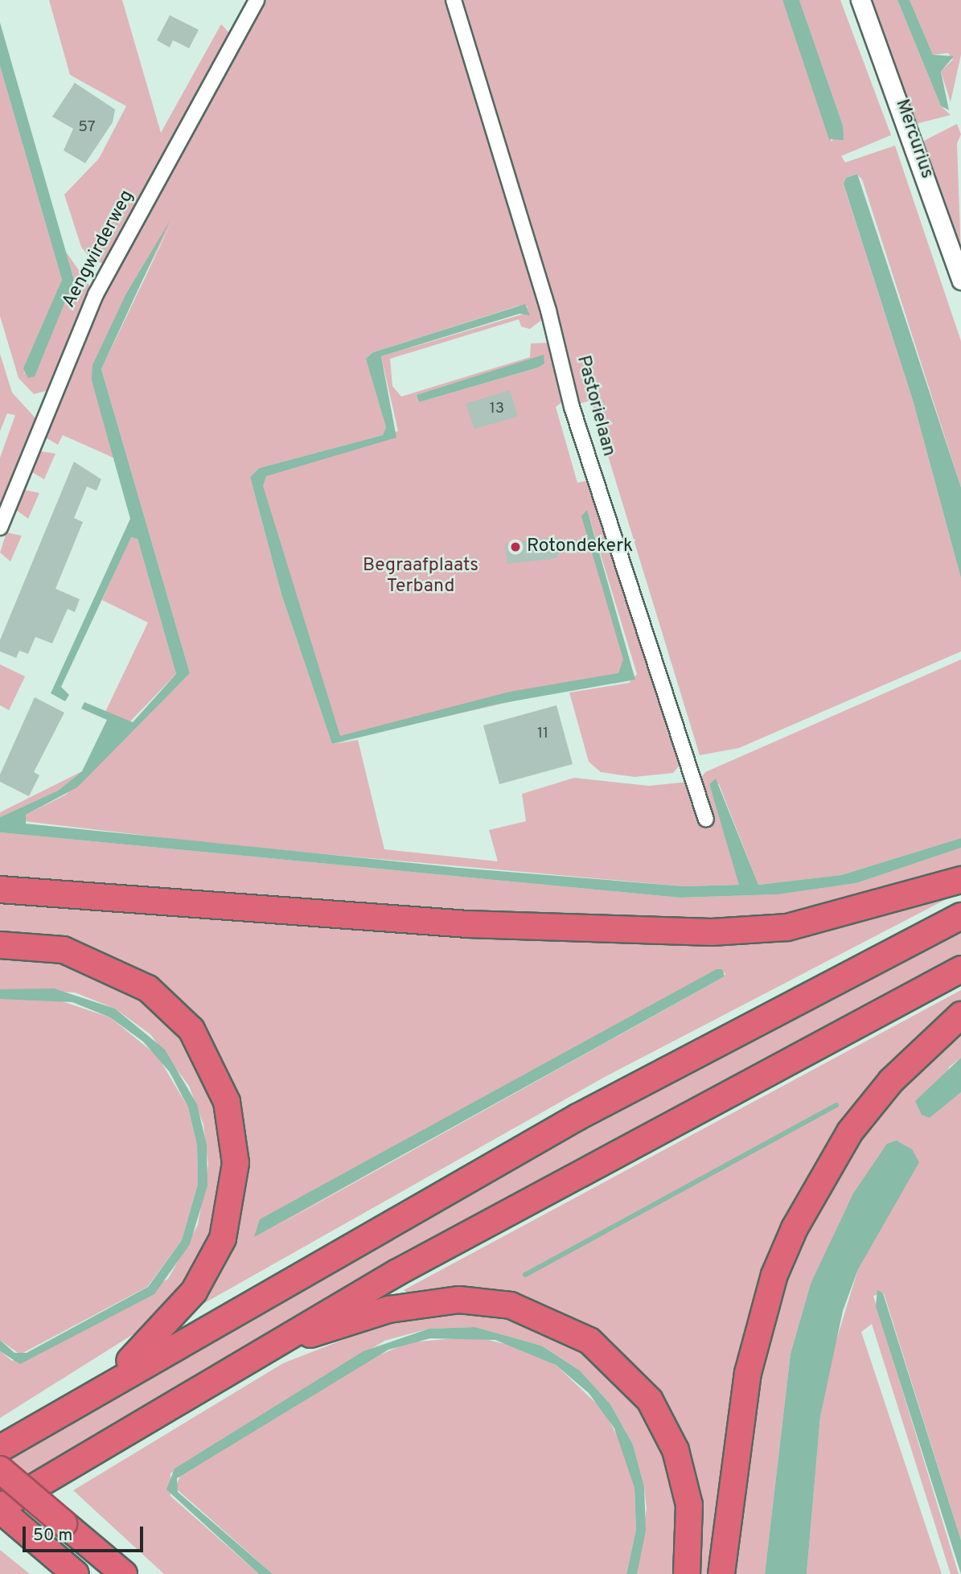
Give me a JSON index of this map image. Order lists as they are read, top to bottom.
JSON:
{
  "streets": {
    "street": ["Mercurius", "Aengwirderweg", "Pastorielaan"]
  },
  "parks": ["Begraafplaats Terband"],
  "places": ["Rotondekerk"],
  "house_numbers": ["57", "13", "11"],
  "scale_bar": "50 m"
}
